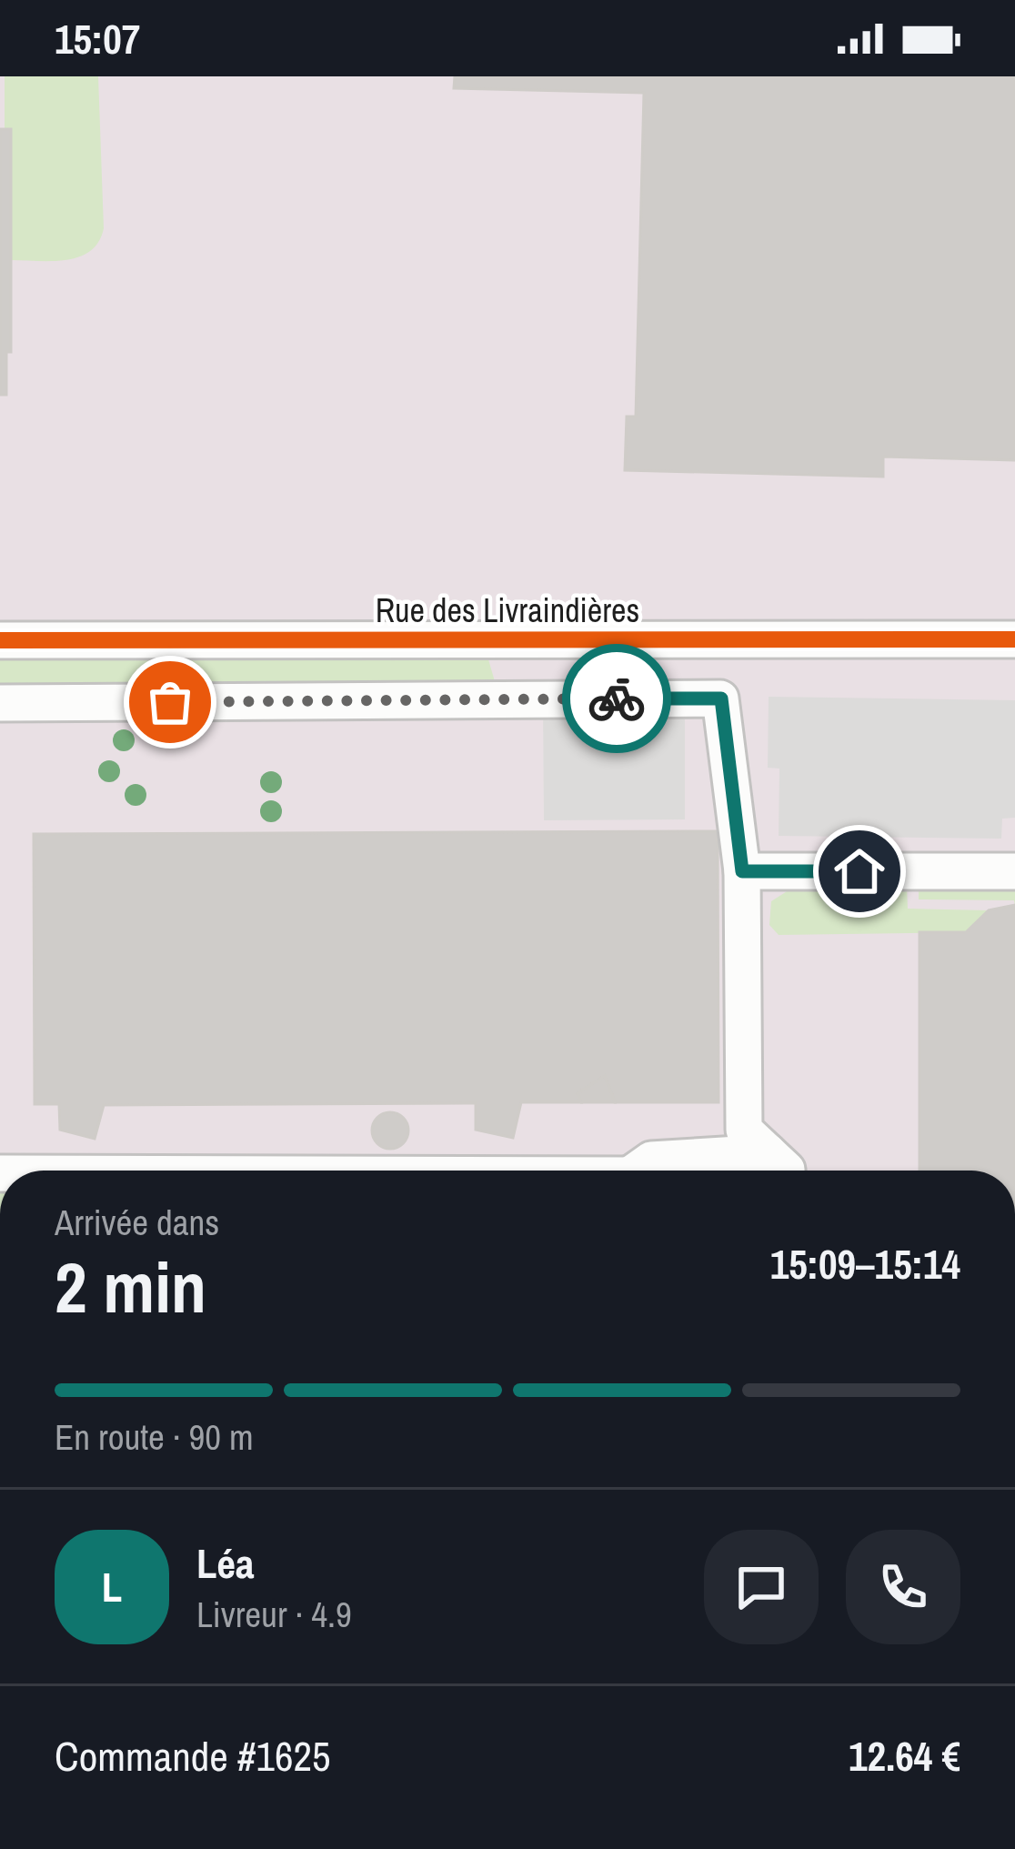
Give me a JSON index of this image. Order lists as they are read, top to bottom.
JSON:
{
  "streets": {
    "street": ["Rue des Livraindières"]
  },
  "page": {
    "status": "15:07",
    "heading": ["2 min", "Arrivée dans", "15:09–15:14"],
    "panel": [
      "Léa",
      "Livreur · 4.9",
      "Commande #1625",
      "12.64 €"
    ],
    "bar": "En route · 90 m",
    "round": "L"
  }
}
